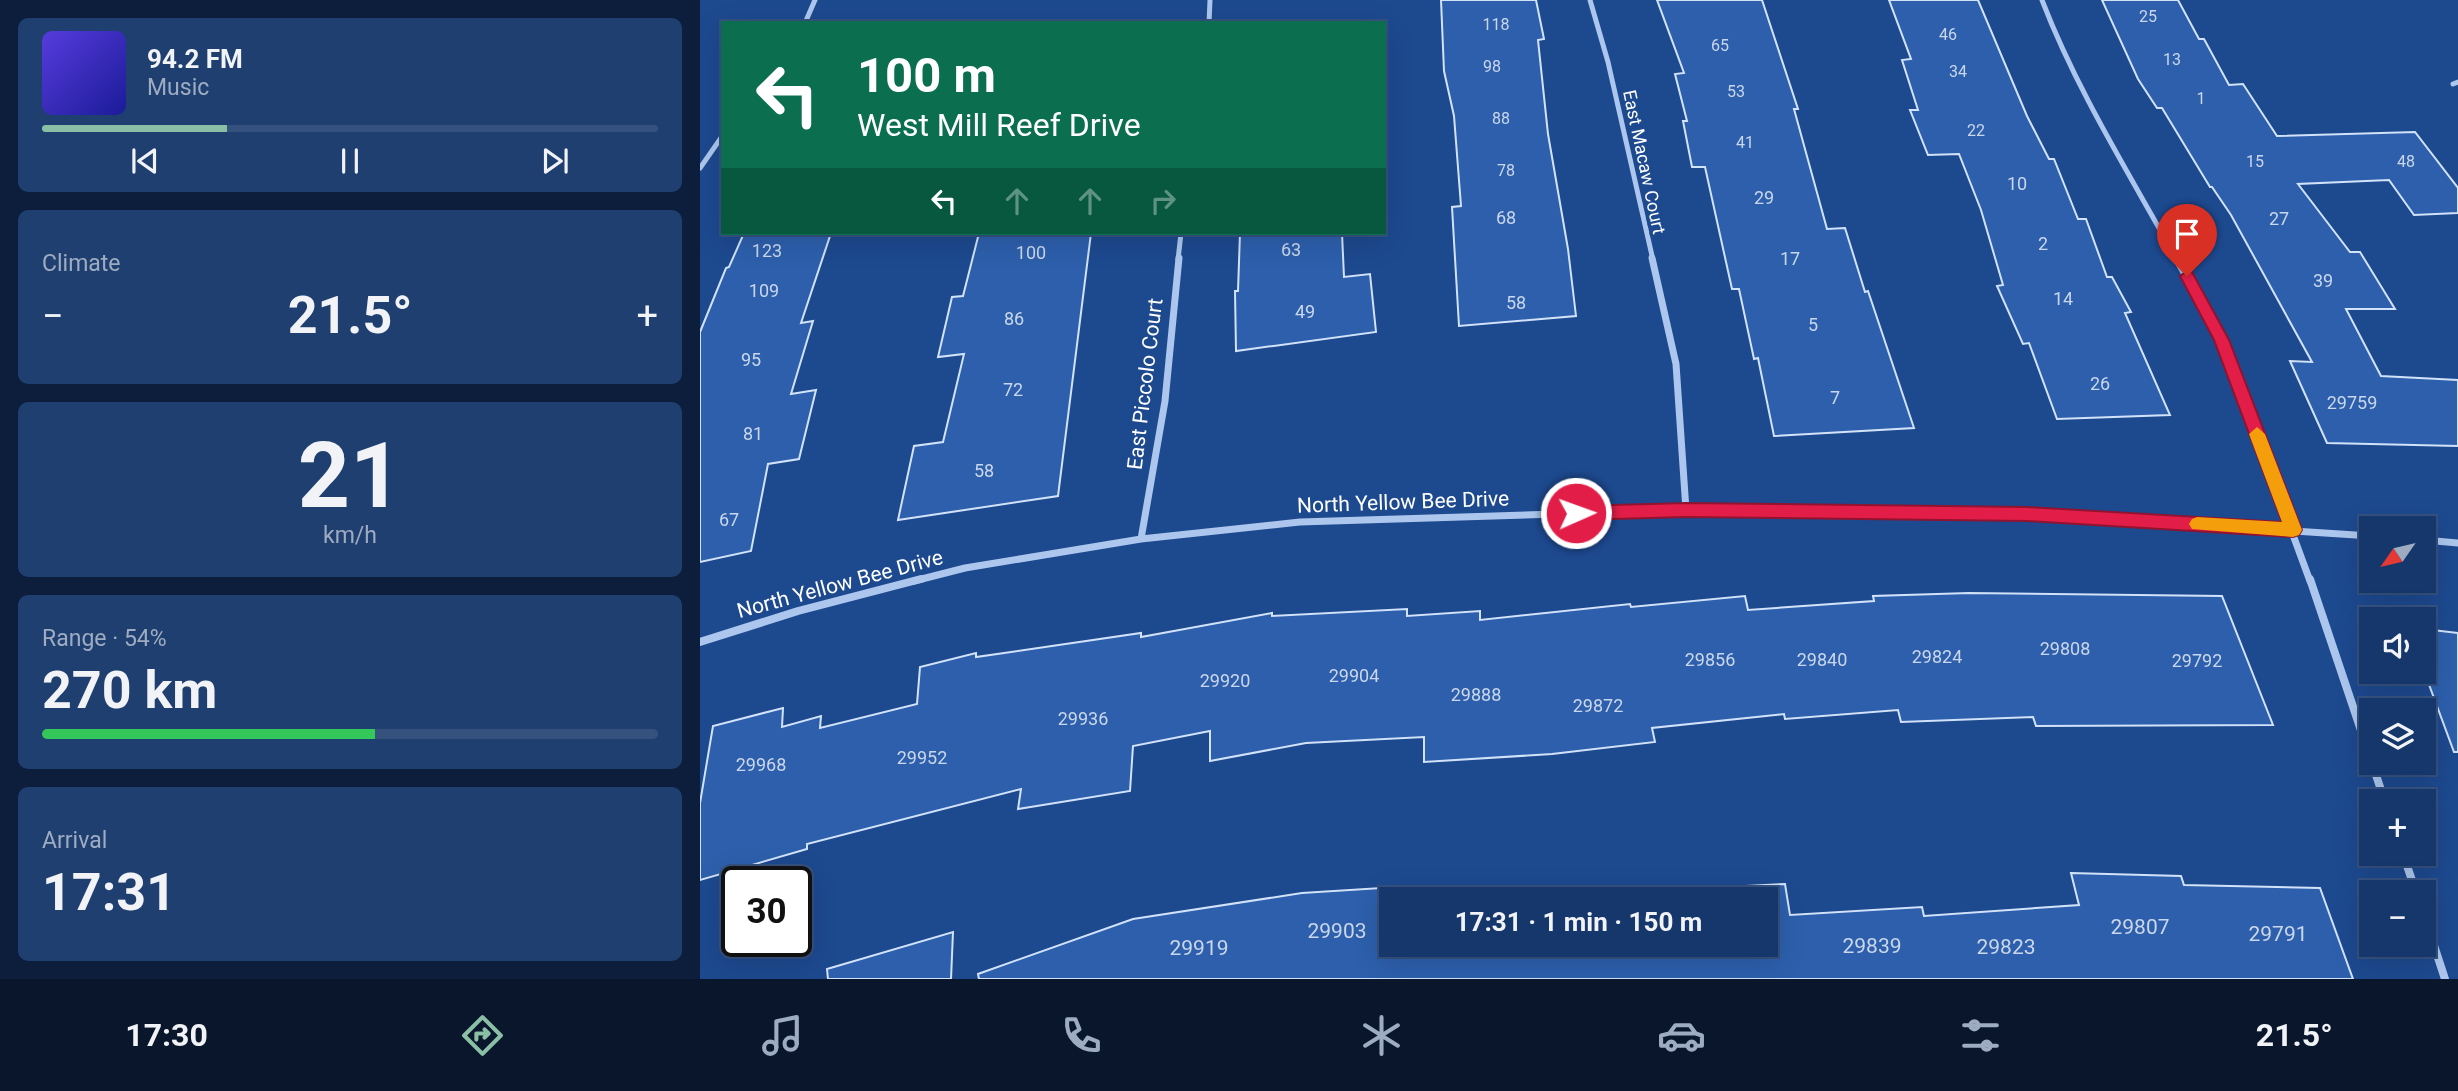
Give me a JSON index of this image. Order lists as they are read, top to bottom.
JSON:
{
  "streets": {
    "street": ["East Macaw Court", "East Piccolo Court", "North Yellow Bee Drive"]
  },
  "crossings": [
    ["East Macaw Court", "North Yellow Bee Drive"],
    ["East Piccolo Court", "North Yellow Bee Drive"]
  ],
  "house_numbers": [
    "25",
    "118",
    "46",
    "65",
    "13",
    "98",
    "34",
    "53",
    "1",
    "88",
    "22",
    "41",
    "15",
    "48",
    "78",
    "10",
    "29",
    "68",
    "27",
    "2",
    "63",
    "123",
    "100",
    "17",
    "39",
    "109",
    "14",
    "58",
    "49",
    "86",
    "5",
    "95",
    "26",
    "72",
    "7",
    "29759",
    "81",
    "58",
    "67",
    "29808",
    "29824",
    "29856",
    "29840",
    "29792",
    "29904",
    "29920",
    "29888",
    "29872",
    "29936",
    "29952",
    "29968",
    "29807",
    "29903",
    "29791",
    "29839",
    "29823",
    "29919"
  ],
  "north": "bottom left",
  "page": {
    "turn": ["100 m", "West Mill Reef Drive"],
    "song": ["94.2 FM", "Music"],
    "tile": [
      "Climate",
      ["21", "km/h"],
      ["Range · 54%", "270 km"],
      ["Arrival", "17:31"]
    ],
    "heat": ["−", "21.5°", "+"],
    "map_buttons": ["+", "−"],
    "limit": "30",
    "trip": "17:31 · 1 min · 150 m",
    "tabs": ["17:30", "21.5°"]
  }
}
